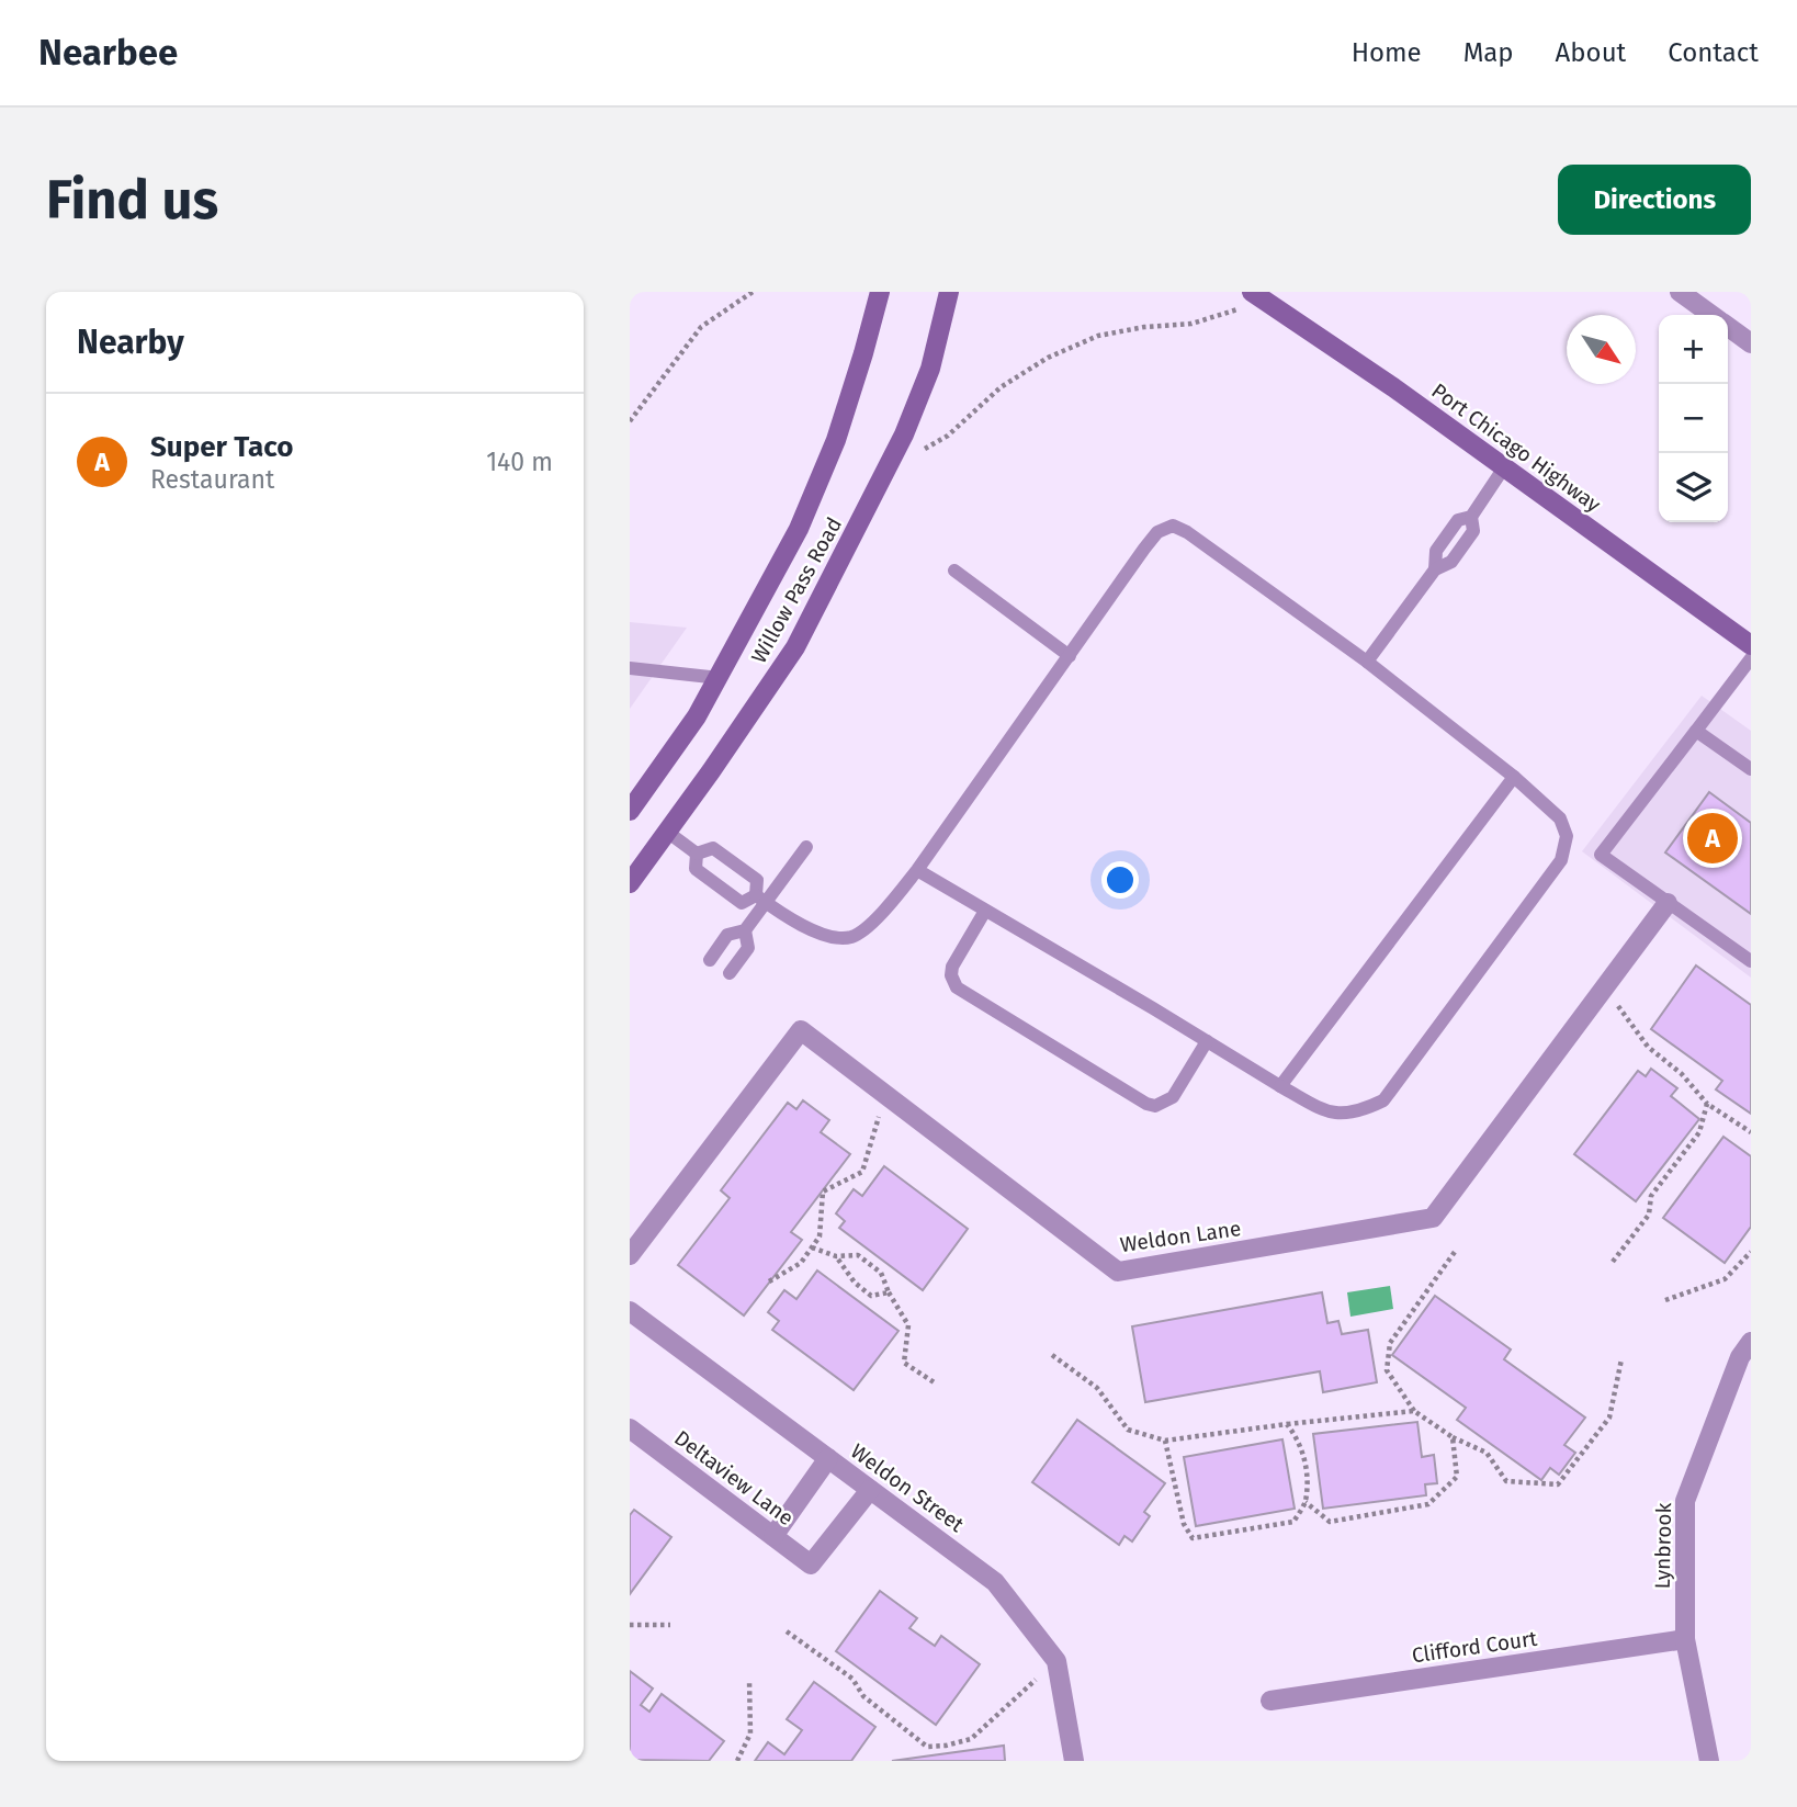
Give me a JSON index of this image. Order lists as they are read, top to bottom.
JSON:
{
  "streets": {
    "main road": ["Port Chicago Highway", "Willow Pass Road"],
    "street": [
      "Weldon Lane",
      "Deltaview Lane",
      "Weldon Street",
      "Lynbrook",
      "Clifford Court"
    ]
  },
  "crossings": [
    ["Deltaview Lane", "Weldon Street"],
    ["Lynbrook", "Clifford Court"]
  ],
  "north": "bottom right",
  "page": {
    "header": "Nearbee",
    "nav": [
      "Home",
      "Map",
      "About",
      "Contact"
    ],
    "buttons": "Directions",
    "title": "Find us",
    "heading": "Nearby",
    "map_buttons": ["+", "−"],
    "list": [
      {
        "mark": "A",
        "name": "Super Taco",
        "note": "Restaurant",
        "value": "140 m"
      }
    ],
    "pins": "A"
  }
}
